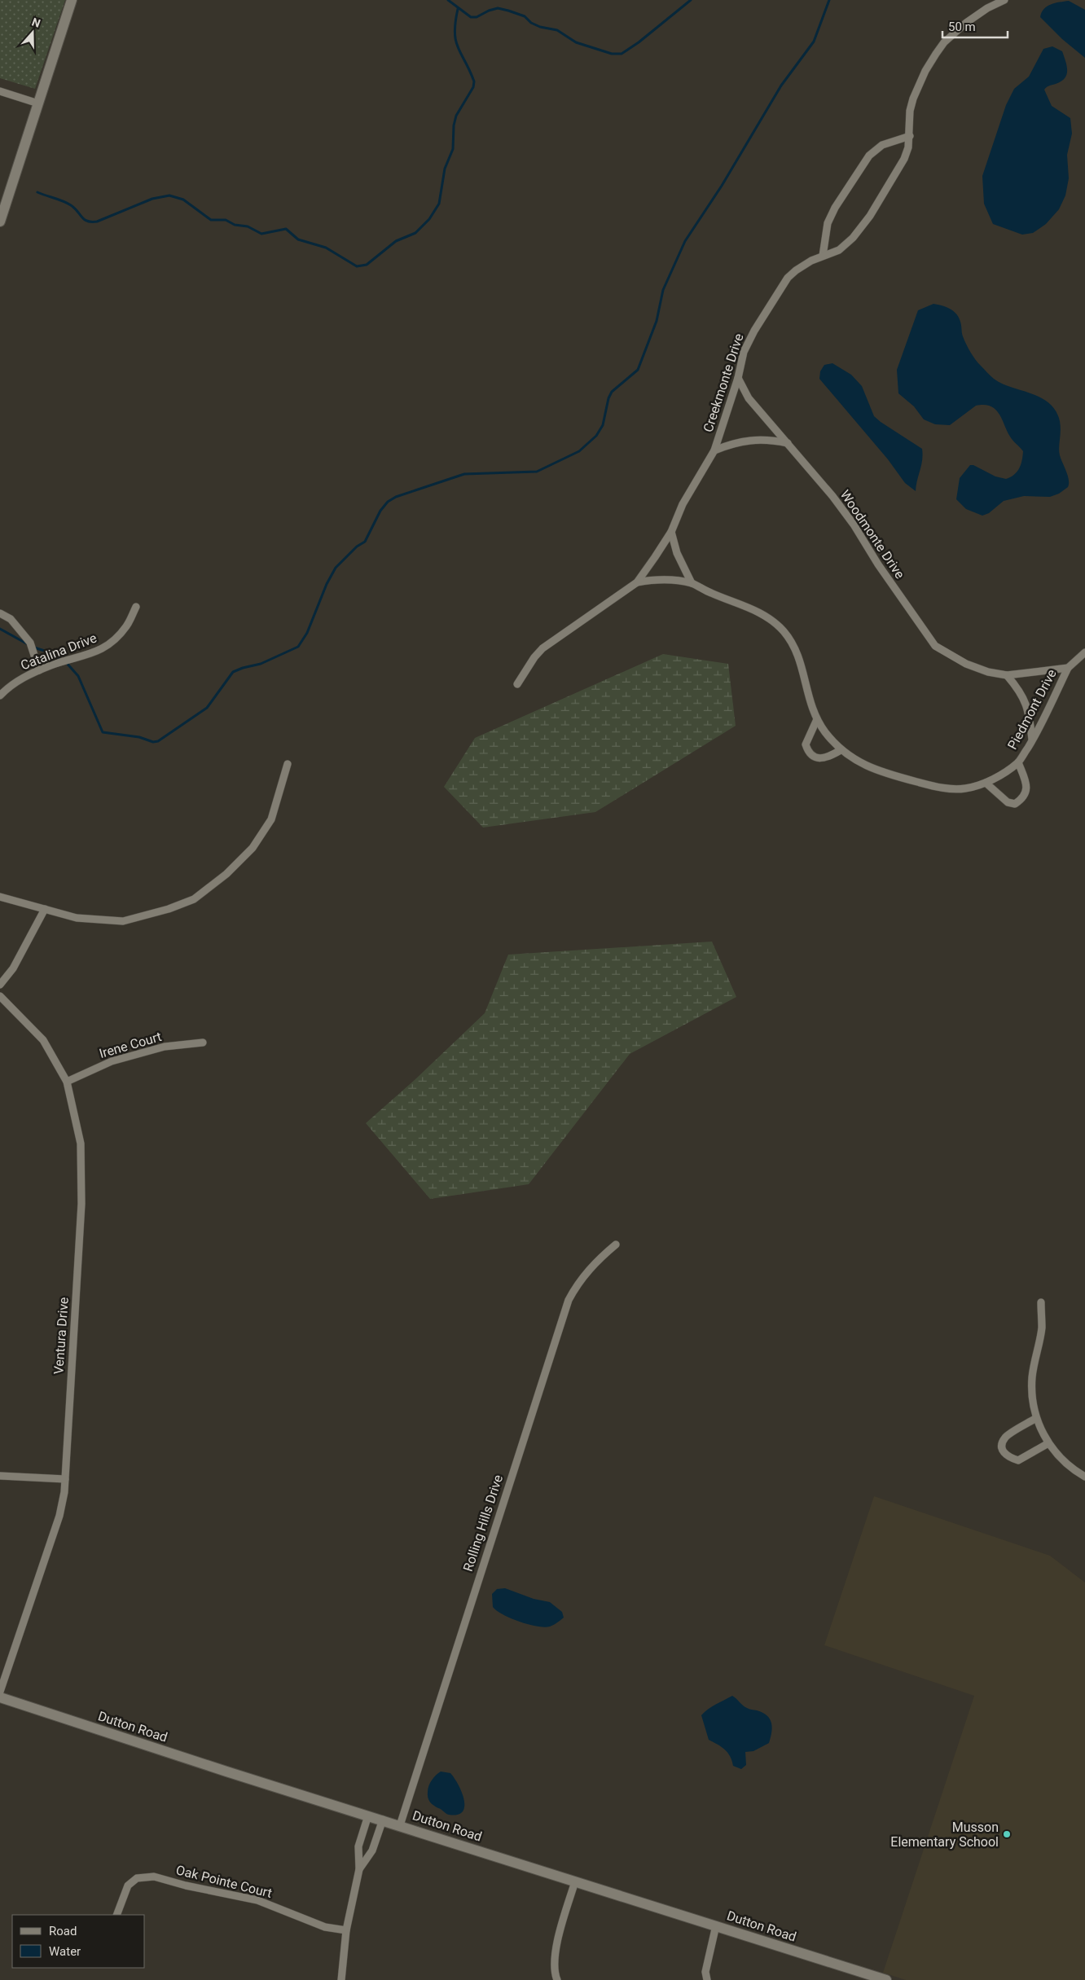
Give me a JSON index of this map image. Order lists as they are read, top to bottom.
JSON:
{
  "streets": {
    "street": [
      "Creekmonte Drive",
      "Woodmonte Drive",
      "Catalina Drive",
      "Piedmont Drive",
      "Irene Court",
      "Ventura Drive",
      "Rolling Hills Drive",
      "Dutton Road",
      "Oak Pointe Court"
    ]
  },
  "crossings": [
    ["Creekmonte Drive", "Woodmonte Drive"],
    ["Creekmonte Drive", "Piedmont Drive"],
    ["Woodmonte Drive", "Piedmont Drive"],
    ["Irene Court", "Ventura Drive"],
    ["Rolling Hills Drive", "Dutton Road"]
  ],
  "places": ["Musson Elementary School"],
  "legend": ["Road", "Water"],
  "scale_bar": "50 m",
  "north": "top"
}
